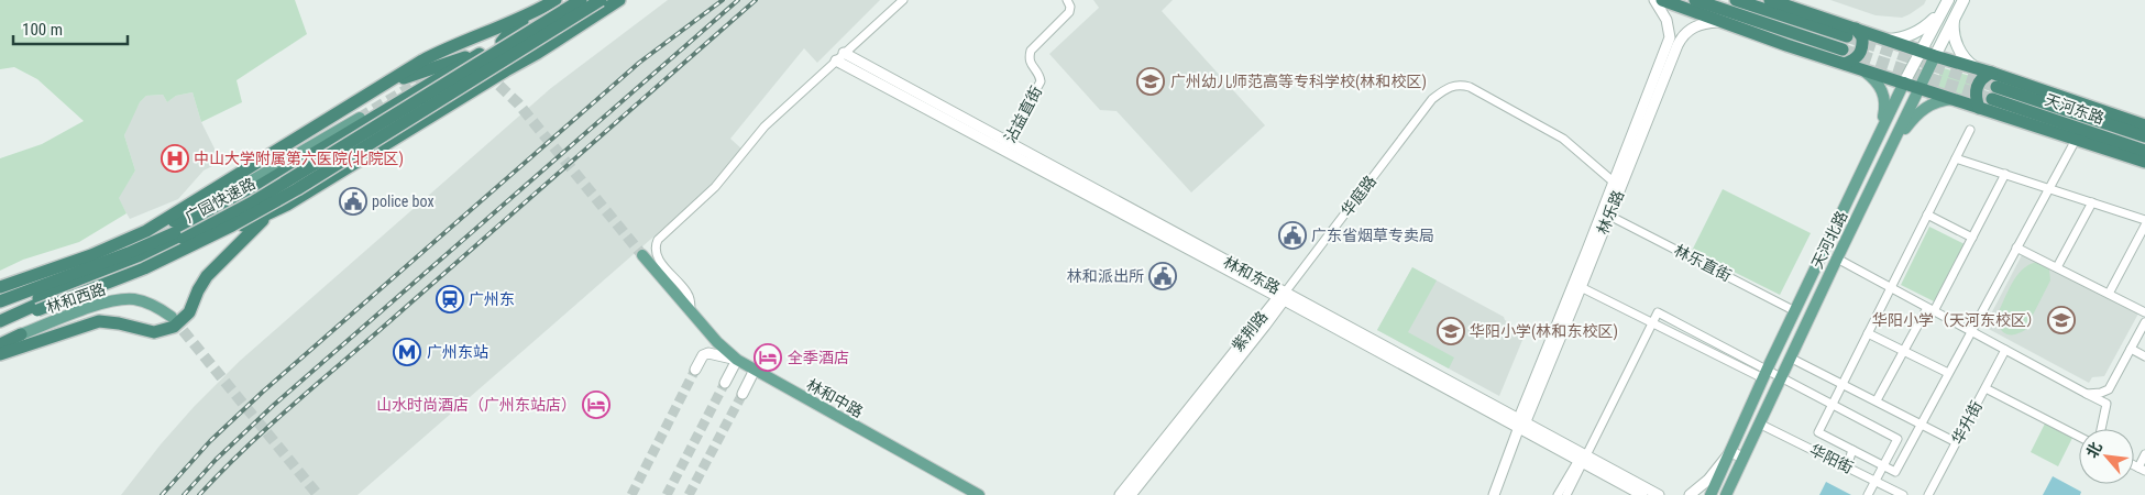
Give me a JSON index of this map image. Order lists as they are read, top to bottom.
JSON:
{
  "streets": {
    "highway": ["天河东路", "广园快速路"],
    "main road": ["天河北路", "林和西路", "林和中路"],
    "street": [
      "沾益直街",
      "华庭路",
      "林乐路",
      "林乐直街",
      "林和东路",
      "紫荆路",
      "华升街",
      "华阳街"
    ]
  },
  "crossings": [
    ["沾益直街", "林和东路"],
    ["华庭路", "林乐路"],
    ["华庭路", "林和东路"],
    ["华庭路", "紫荆路"],
    ["林乐路", "林乐直街"],
    ["林乐路", "林和东路"],
    ["天河北路", "林乐直街"],
    ["天河北路", "华阳街"],
    ["林和东路", "紫荆路"]
  ],
  "places": {
    "school or university": ["广州幼儿师范高等专科学校(林和校区)", "华阳小学（天河东校区）", "华阳小学(林和东校区)"],
    "hospital": ["中山大学附属第六医院(北院区)"],
    "public building": ["police box", "广东省烟草专卖局", "林和派出所"],
    "station": ["广州东"],
    "metro station": ["广州东站"],
    "hotel": ["全季酒店", "山水时尚酒店（广州东站店）"]
  },
  "scale_bar": "100 m",
  "north": "top left"
}
